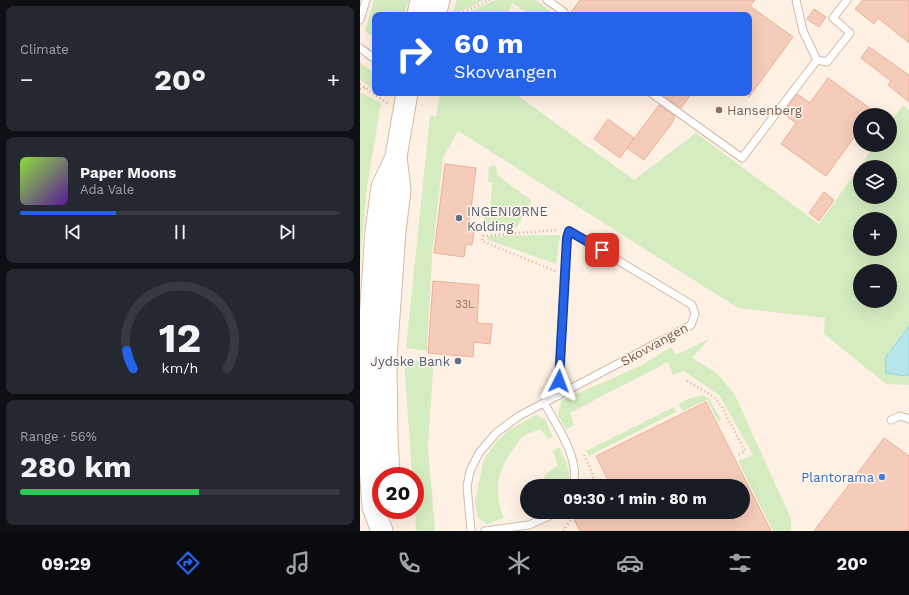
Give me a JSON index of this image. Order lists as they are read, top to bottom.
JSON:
{
  "streets": {
    "lane": ["Skovvangen"]
  },
  "places": [
    "Hansenberg",
    "INGENIØRNE Kolding",
    "Jydske Bank",
    "Plantorama"
  ],
  "house_numbers": ["33L"],
  "page": {
    "tile": [
      "Climate",
      ["Range · 56%", "280 km"]
    ],
    "turn": ["60 m", "Skovvangen"],
    "heat": ["−", "20°", "+"],
    "map_buttons": ["+", "−"],
    "song": ["Paper Moons", "Ada Vale"],
    "limit": "20",
    "trip": "09:30 · 1 min · 80 m",
    "tabs": ["09:29", "20°"],
    "gauge": ["12", "km/h"]
  }
}
